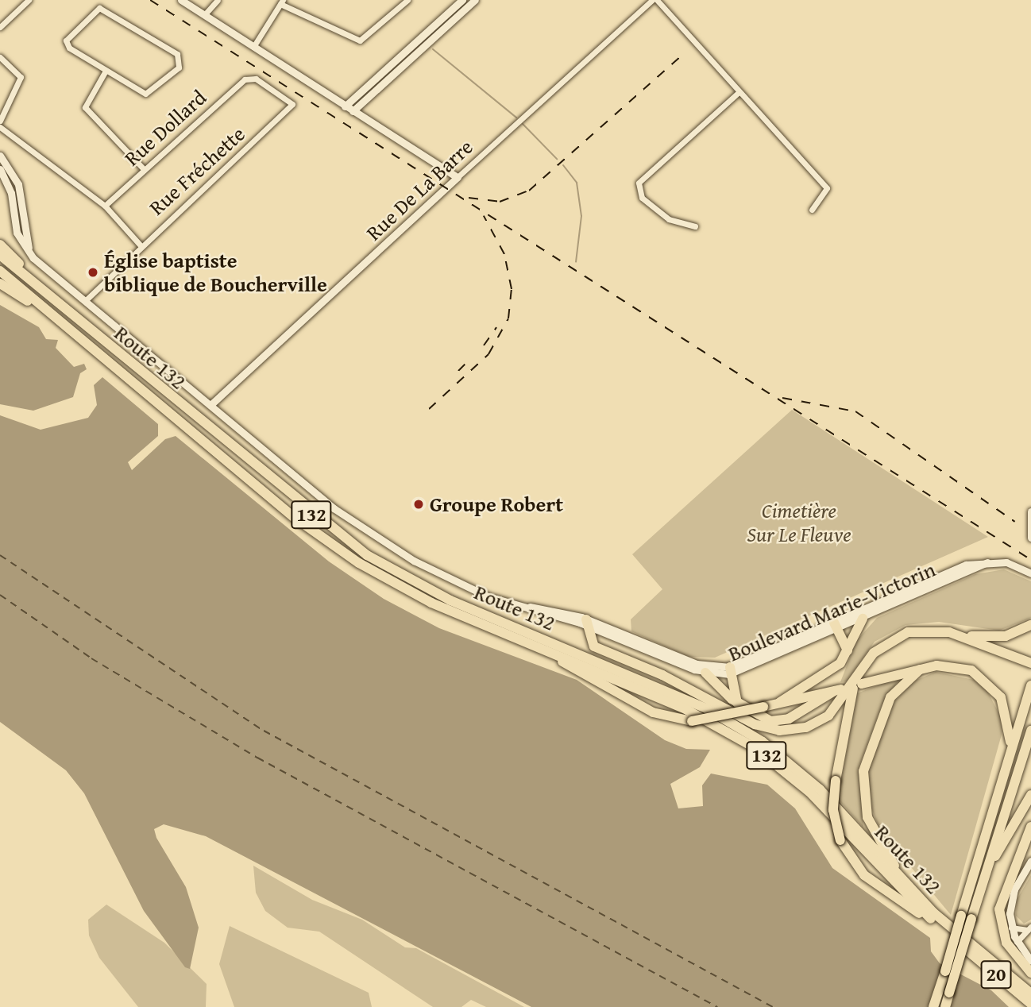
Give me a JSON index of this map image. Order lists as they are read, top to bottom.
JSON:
{
  "streets": {
    "highway": ["Route 132", "132", "20"],
    "street": [
      "Rue Dollard",
      "Rue Fréchette",
      "Rue De La Barre",
      "Boulevard Marie-Victorin"
    ]
  },
  "crossings": [
    ["Rue Dollard", "Rue Fréchette"],
    ["Rue Fréchette", "Boulevard Marie-Victorin"],
    ["Rue De La Barre", "Boulevard Marie-Victorin"],
    ["Route 132", "20"]
  ],
  "parks": ["Cimetière Sur Le Fleuve"],
  "places": ["Église baptiste biblique de Boucherville", "Groupe Robert"]
}
